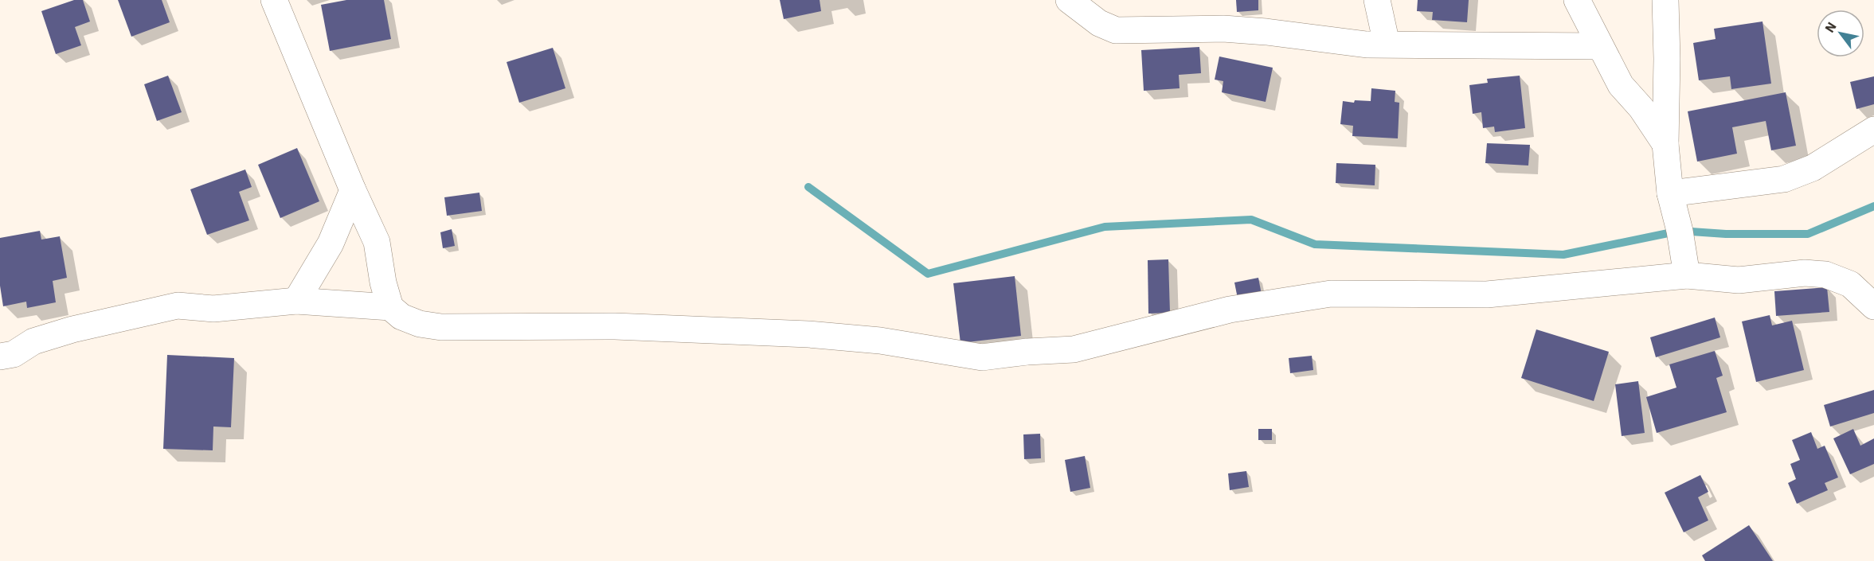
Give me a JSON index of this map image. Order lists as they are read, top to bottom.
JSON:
{
  "north": "top left"
}
